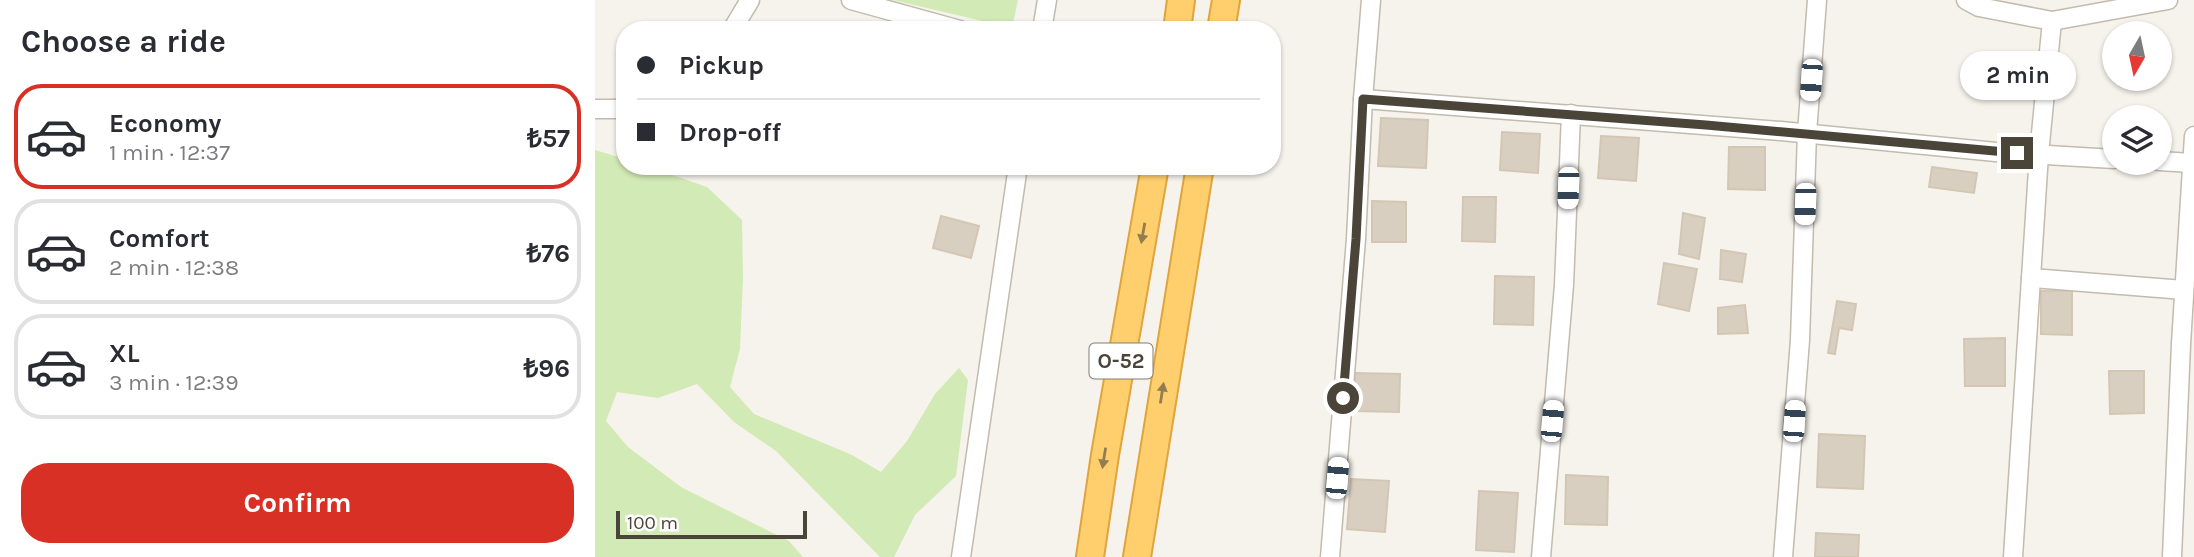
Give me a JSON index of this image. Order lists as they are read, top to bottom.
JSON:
{
  "streets": {
    "highway": ["O-52"]
  },
  "scale_bar": "100 m",
  "north": "bottom",
  "page": {
    "heading": "Choose a ride",
    "banner": ["Pickup", "Drop-off"],
    "bubble": "2 min",
    "list": [
      {
        "name": "Economy",
        "note": "1 min · 12:37",
        "value": "₺57"
      },
      {
        "name": "Comfort",
        "note": "2 min · 12:38",
        "value": "₺76"
      },
      {
        "name": "XL",
        "note": "3 min · 12:39",
        "value": "₺96"
      }
    ],
    "buttons": "Confirm",
    "scale": "100 m"
  }
}
